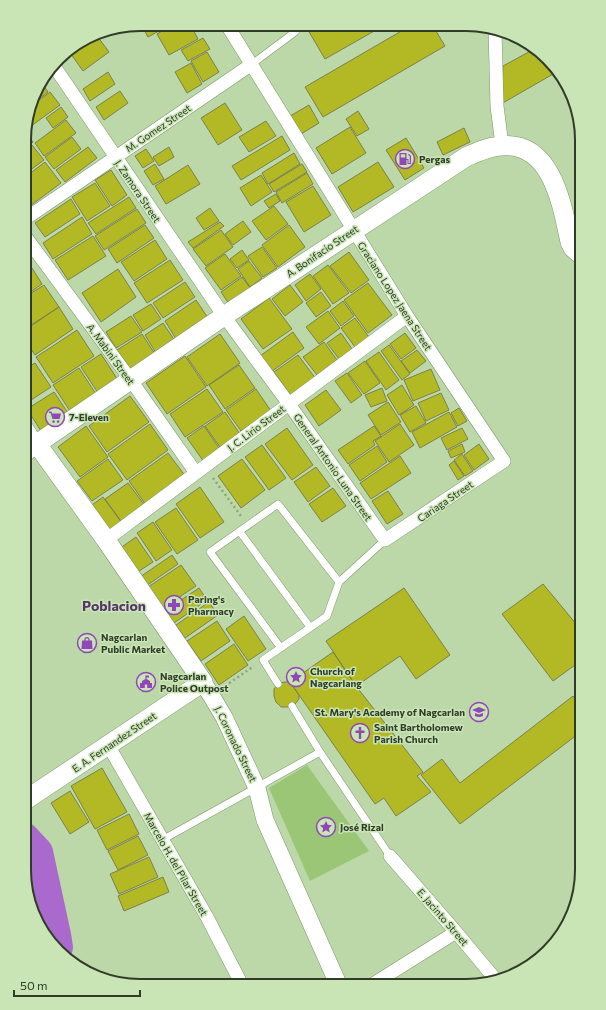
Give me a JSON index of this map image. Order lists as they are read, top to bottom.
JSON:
{
  "streets": {
    "main road": ["A. Bonifacio Street", "E. A. Fernandez Street", "J. Coronado Street"],
    "street": [
      "M. Gomez Street",
      "J. Zamora Street",
      "Graciano Lopez Jaena Street",
      "A. Mabini Street",
      "J. C. Lirio Street",
      "General Antonio Luna Street",
      "Cariaga Street",
      "Marcelo H. del Pilar Street",
      "E. Jacinto Street"
    ]
  },
  "crossings": [
    ["M. Gomez Street", "J. Zamora Street"],
    ["M. Gomez Street", "Graciano Lopez Jaena Street"],
    ["J. Zamora Street", "A. Bonifacio Street"],
    ["J. Zamora Street", "General Antonio Luna Street"],
    ["A. Bonifacio Street", "Graciano Lopez Jaena Street"],
    ["A. Bonifacio Street", "A. Mabini Street"],
    ["A. Bonifacio Street", "General Antonio Luna Street"],
    ["A. Bonifacio Street", "J. Coronado Street"],
    ["Graciano Lopez Jaena Street", "J. C. Lirio Street"],
    ["Graciano Lopez Jaena Street", "Cariaga Street"],
    ["A. Mabini Street", "J. C. Lirio Street"],
    ["J. C. Lirio Street", "General Antonio Luna Street"],
    ["J. C. Lirio Street", "J. Coronado Street"],
    ["General Antonio Luna Street", "Cariaga Street"],
    ["E. A. Fernandez Street", "J. Coronado Street"],
    ["E. A. Fernandez Street", "Marcelo H. del Pilar Street"]
  ],
  "districts": ["Poblacion"],
  "places": {
    "fuel station": ["Pergas"],
    "supermarket": ["7-Eleven"],
    "pharmacy": ["Paring's Pharmacy"],
    "shop": ["Nagcarlan Public Market"],
    "place": ["Church of Nagcarlang", "José Rizal"],
    "public building": ["Nagcarlan Police Outpost"],
    "school or university": ["St. Mary's Academy of Nagcarlan"],
    "church": ["Saint Bartholomew Parish Church"]
  },
  "scale_bar": "50 m"
}
